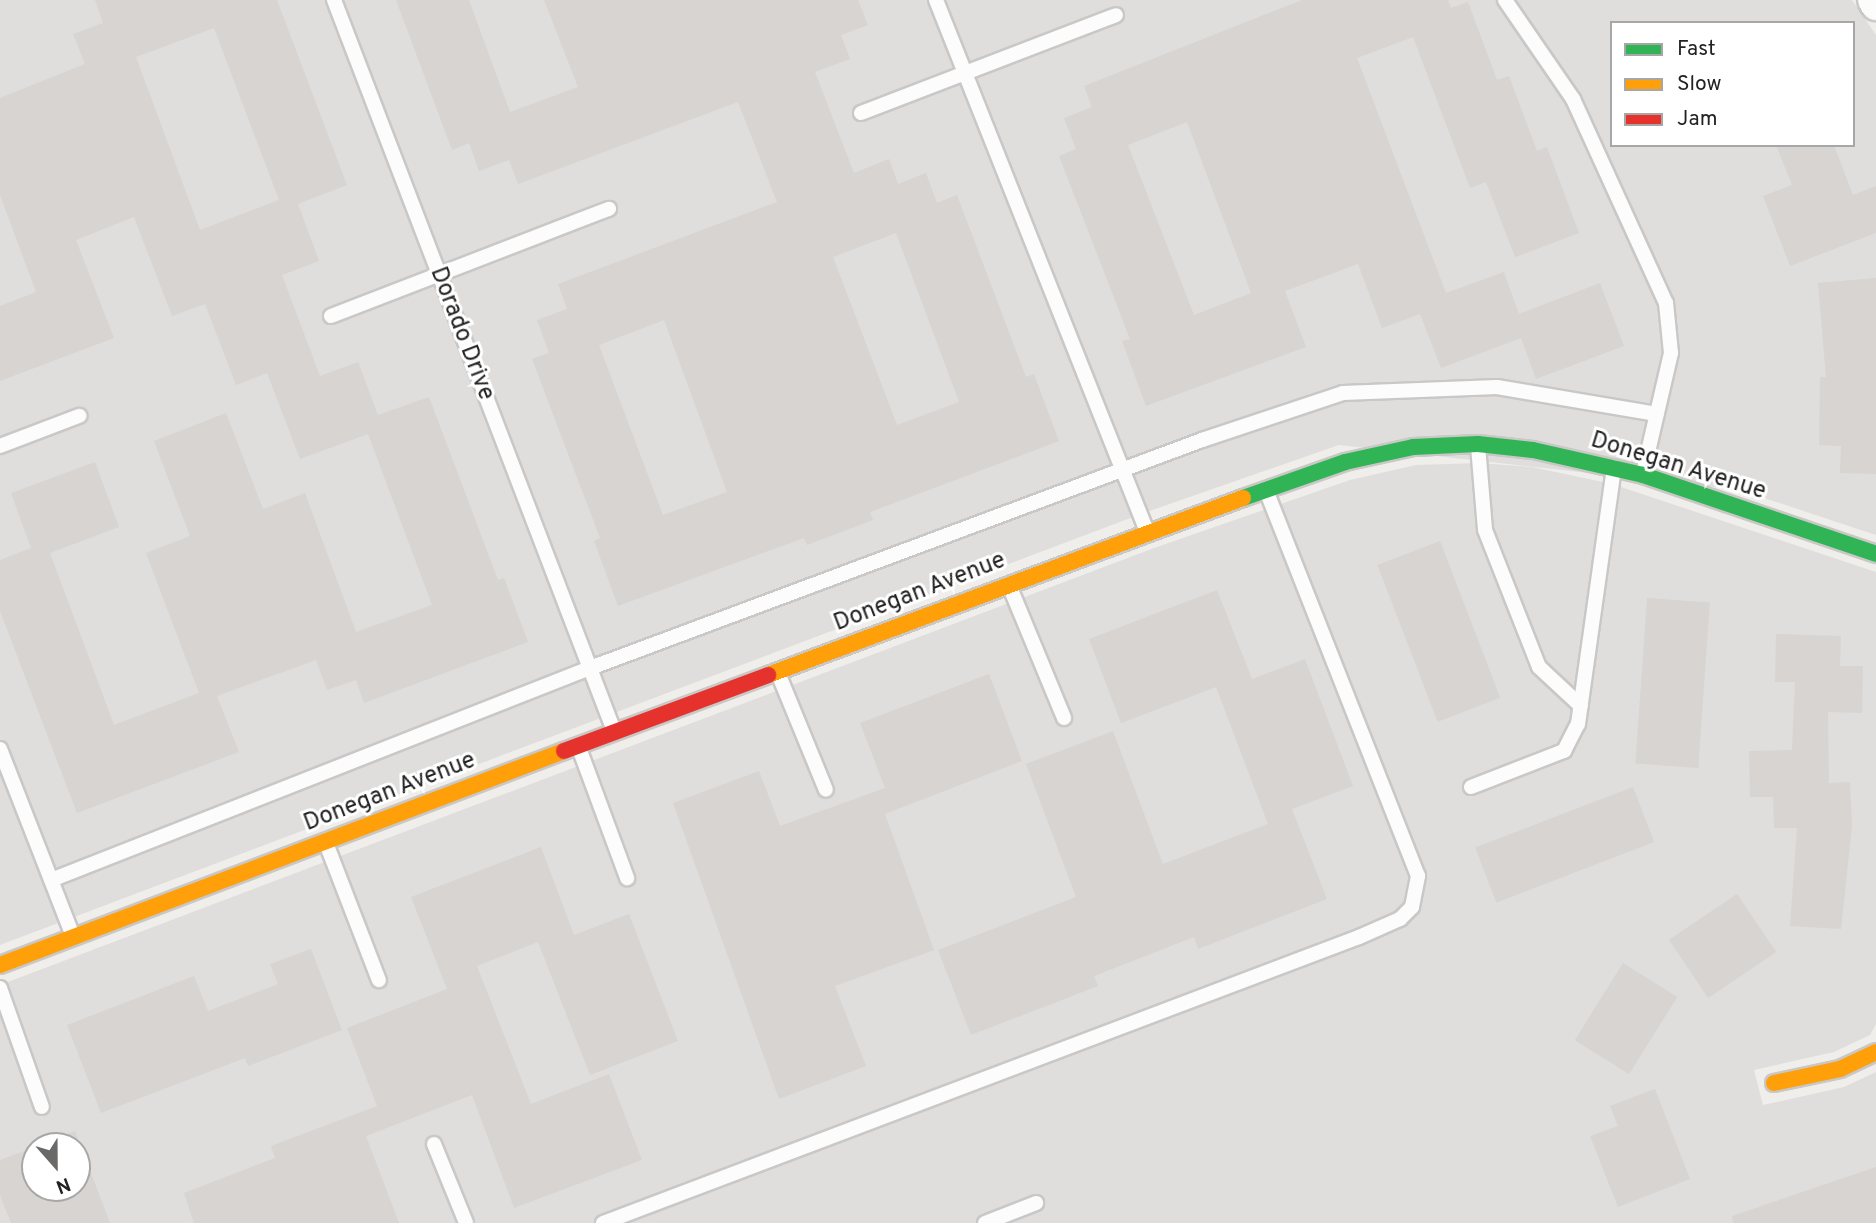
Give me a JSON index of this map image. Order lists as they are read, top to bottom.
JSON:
{
  "streets": {
    "street": ["Donegan Avenue"],
    "lane": ["Dorado Drive"]
  },
  "crossings": [
    ["Dorado Drive", "Donegan Avenue"]
  ],
  "legend": ["Fast", "Slow", "Jam"],
  "north": "bottom"
}
